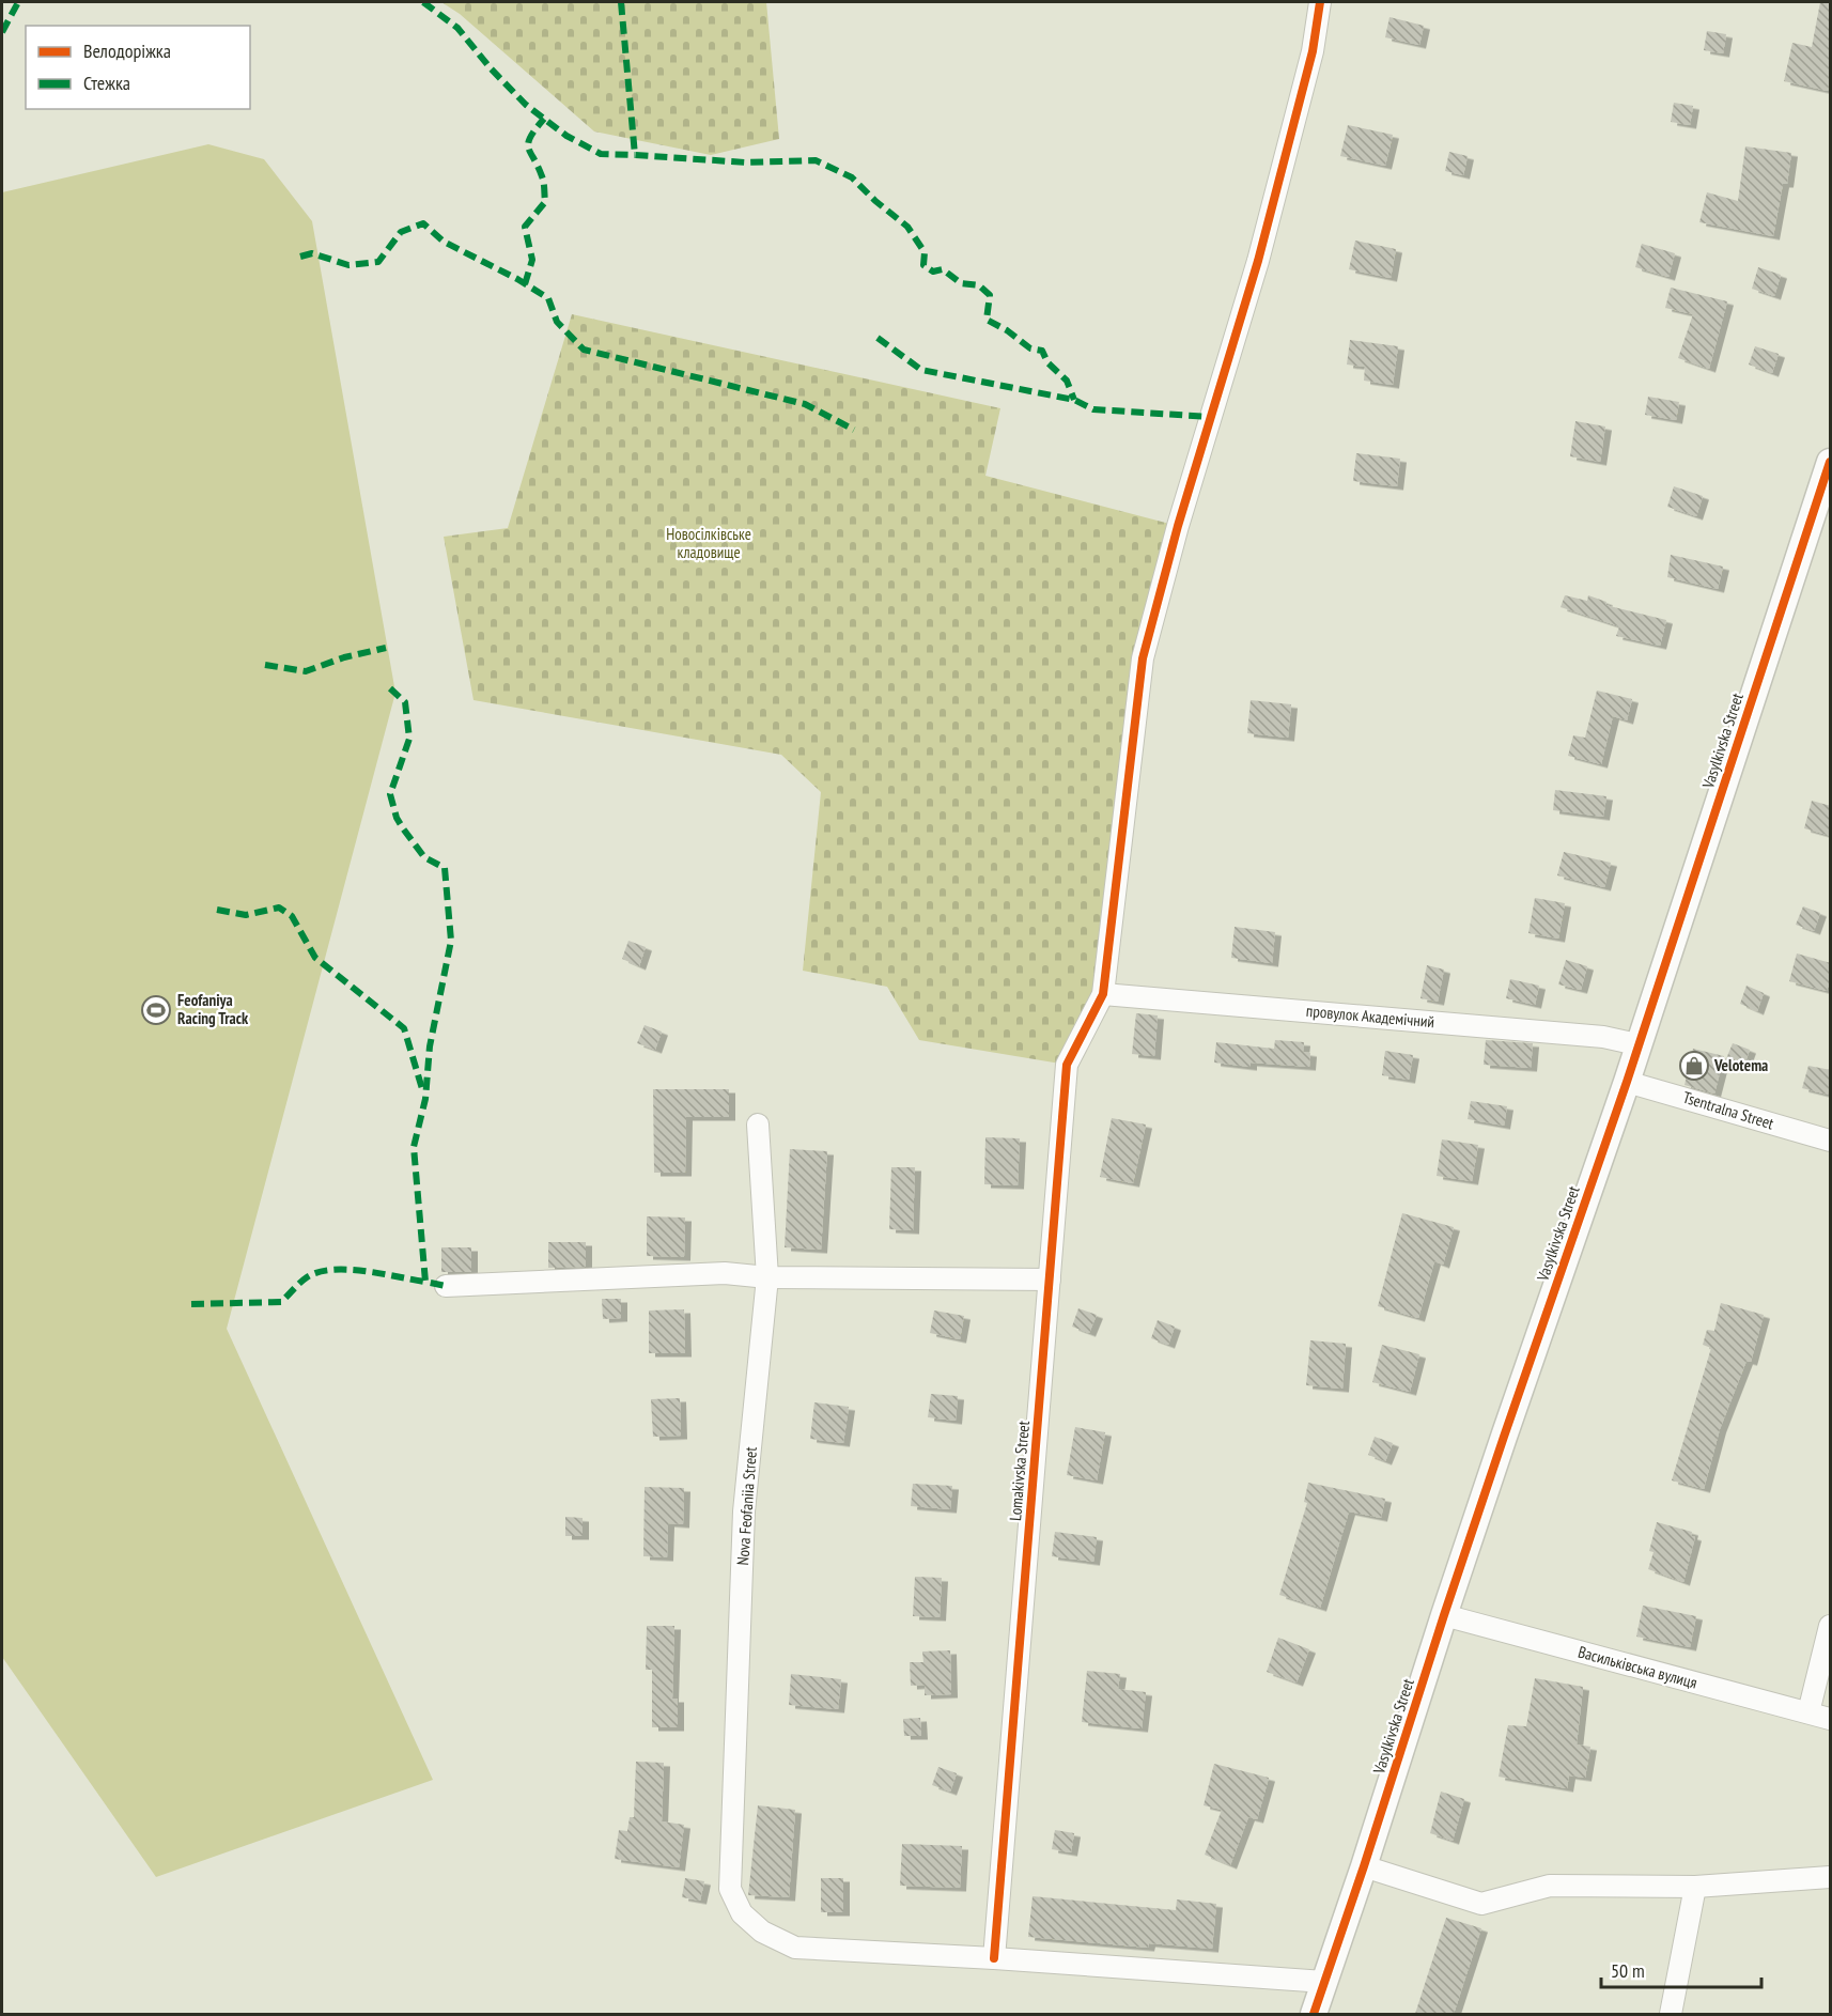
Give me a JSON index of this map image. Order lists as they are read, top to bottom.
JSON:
{
  "streets": {
    "street": [
      "Vasylkivska Street",
      "провулок Академічний",
      "Tsentralna Street",
      "Lomakivska Street",
      "Nova Feofaniia Street",
      "Васильківська вулиця"
    ]
  },
  "crossings": [
    ["Vasylkivska Street", "провулок Академічний"],
    ["Vasylkivska Street", "Tsentralna Street"],
    ["Vasylkivska Street", "Васильківська вулиця"],
    ["провулок Академічний", "Lomakivska Street"],
    ["Lomakivska Street", "Nova Feofaniia Street"]
  ],
  "parks": ["Новосілківське кладовище"],
  "places": {
    "sports": ["Feofaniya Racing Track"],
    "shop": ["Velotema"]
  },
  "legend": ["Велодоріжка", "Стежка"],
  "scale_bar": "50 m"
}
